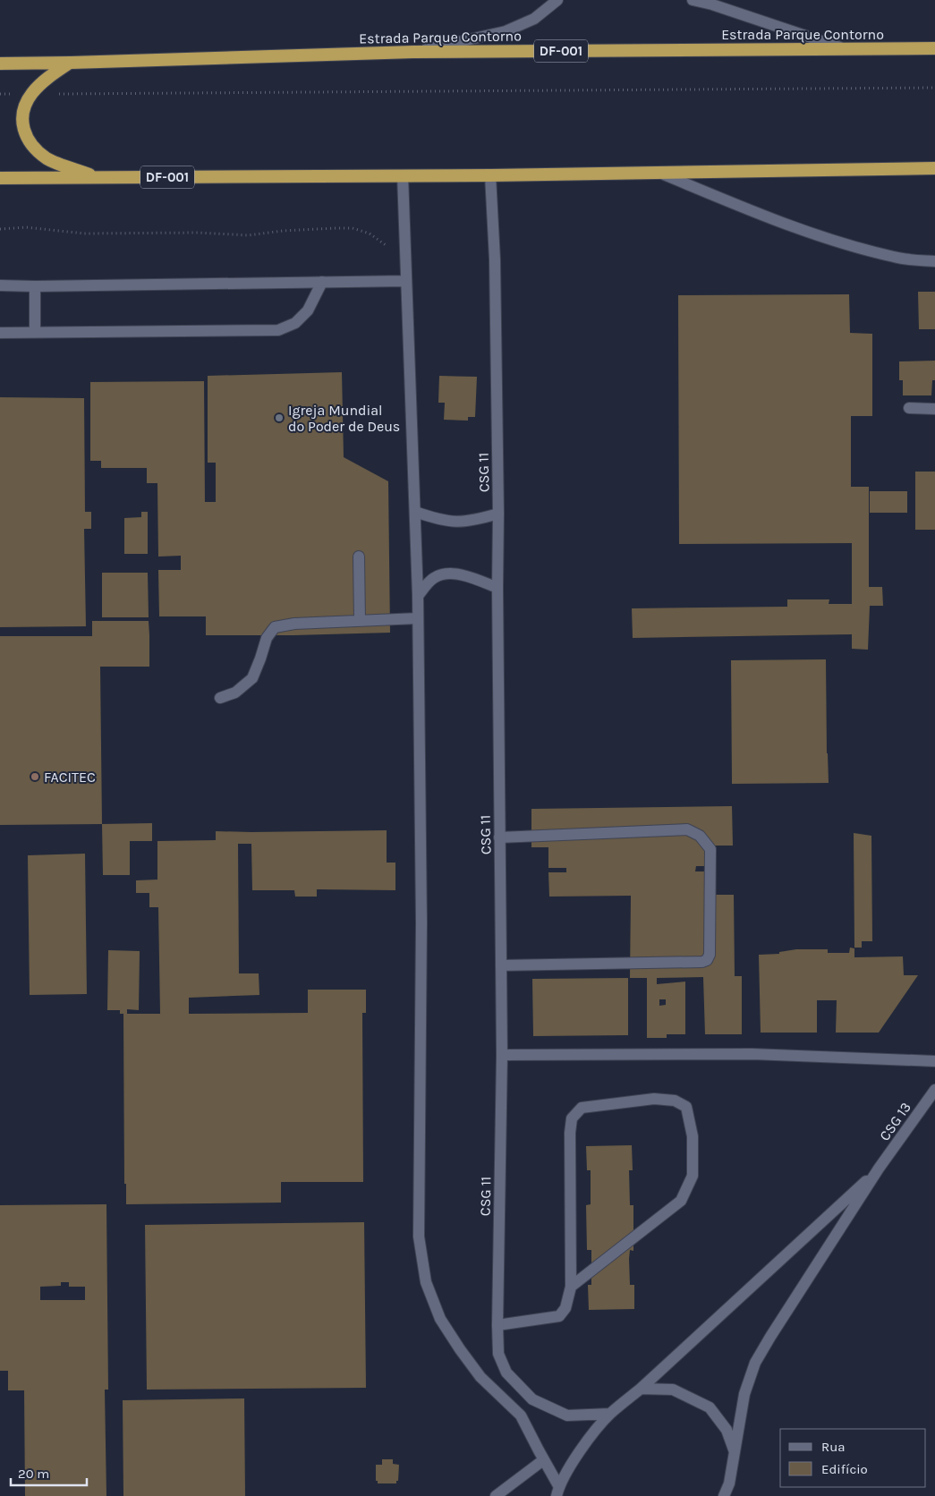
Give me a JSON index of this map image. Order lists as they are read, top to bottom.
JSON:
{
  "streets": {
    "highway": ["Estrada Parque Contorno", "DF-001"],
    "street": ["CSG 11", "CSG 13"]
  },
  "crossings": [
    ["DF-001", "CSG 11"]
  ],
  "places": ["Igreja Mundial do Poder de Deus", "FACITEC"],
  "legend": ["Rua", "Edifício"],
  "scale_bar": "20 m"
}
